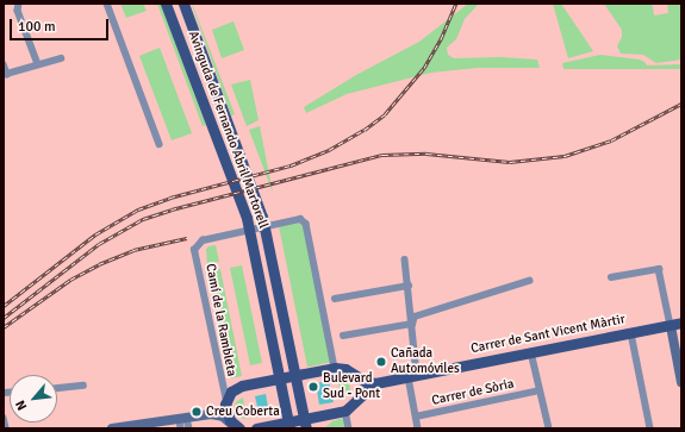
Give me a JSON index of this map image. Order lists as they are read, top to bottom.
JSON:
{
  "streets": {
    "main road": ["Avinguda de Fernando Abril Martorell", "Carrer de Sant Vicent Màrtir"],
    "street": ["Camí de la Rambleta", "Carrer de Sòria"]
  },
  "places": ["Cañada Automóviles", "Bulevard Sud - Pont", "Creu Coberta"],
  "scale_bar": "100 m",
  "north": "bottom left"
}
